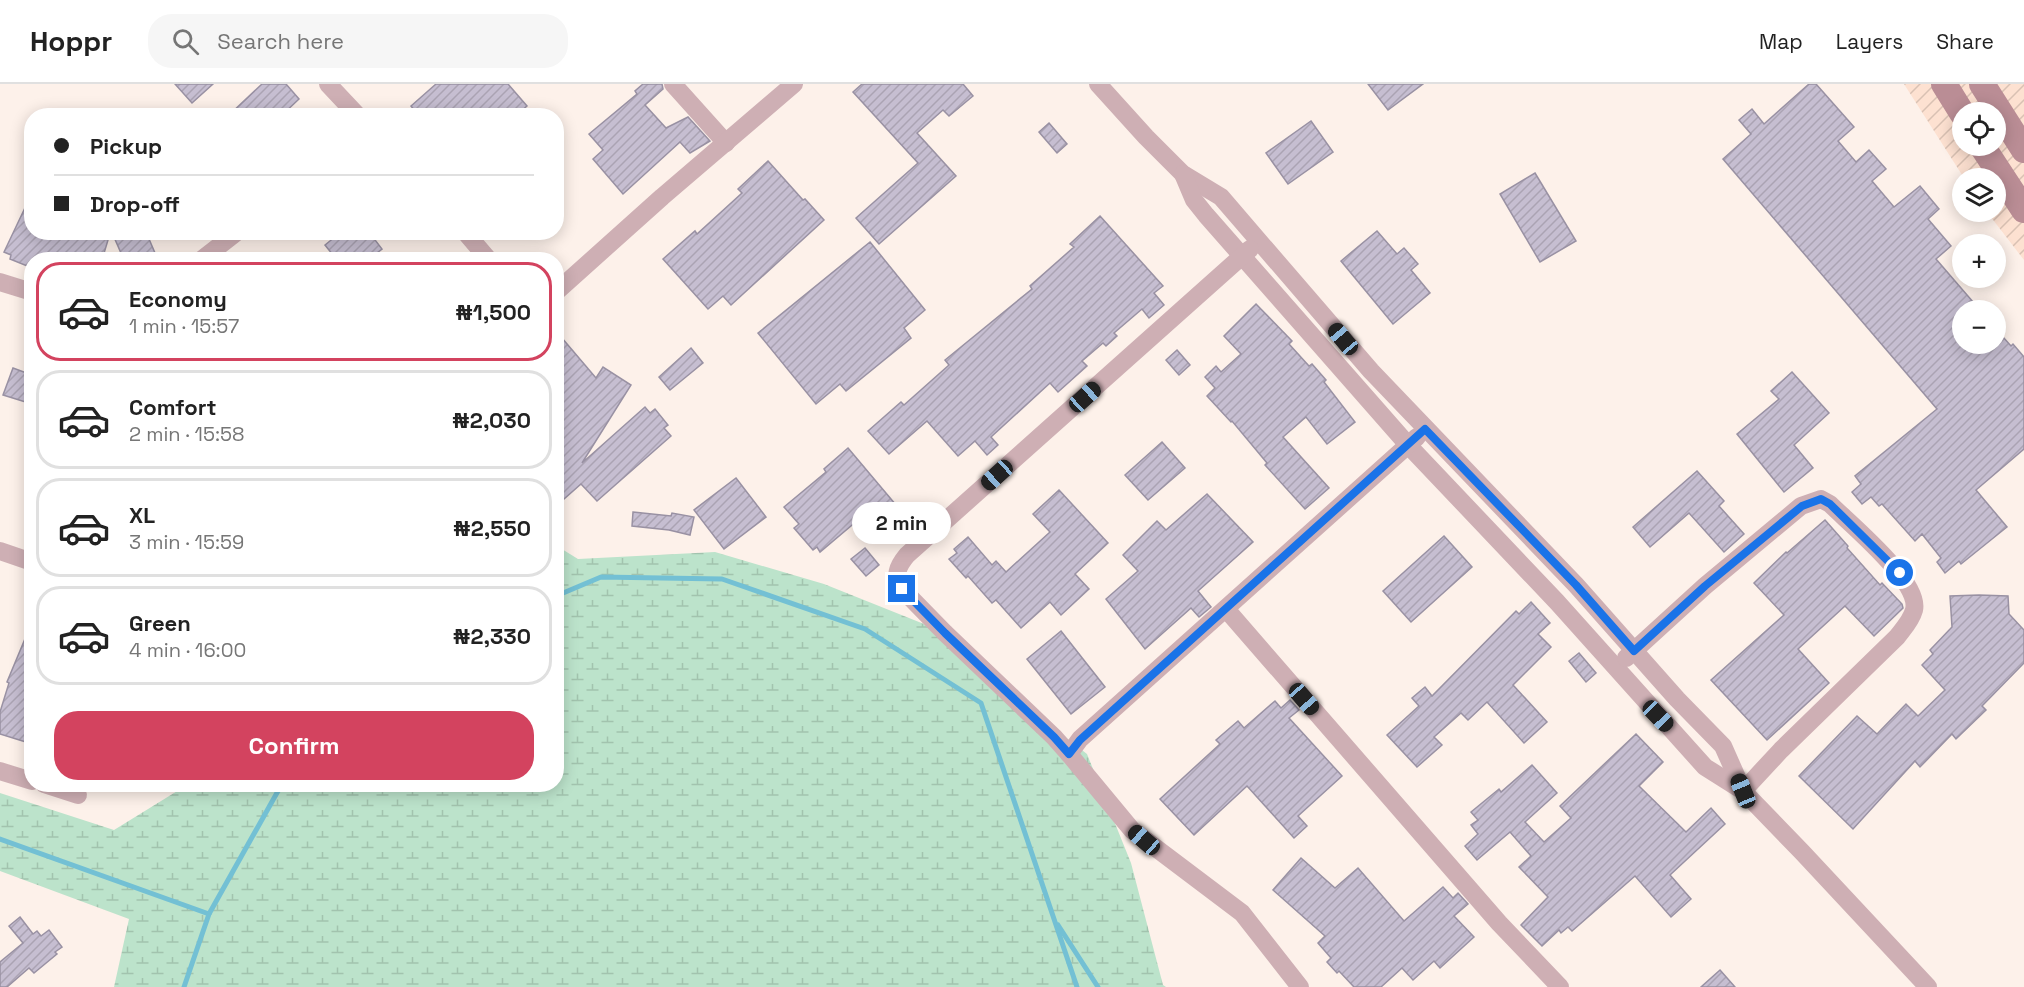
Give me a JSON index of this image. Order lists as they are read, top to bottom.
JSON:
{
  "page": {
    "header": "Hoppr",
    "search": "Search here",
    "nav": ["Map", "Layers", "Share"],
    "map_buttons": ["+", "−"],
    "banner": ["Pickup", "Drop-off"],
    "list": [
      {
        "name": "Economy",
        "note": "1 min · 15:57",
        "value": "₦1,500"
      },
      {
        "name": "Comfort",
        "note": "2 min · 15:58",
        "value": "₦2,030"
      },
      {
        "name": "XL",
        "note": "3 min · 15:59",
        "value": "₦2,550"
      },
      {
        "name": "Green",
        "note": "4 min · 16:00",
        "value": "₦2,330"
      }
    ],
    "bubble": "2 min",
    "buttons": "Confirm"
  }
}
